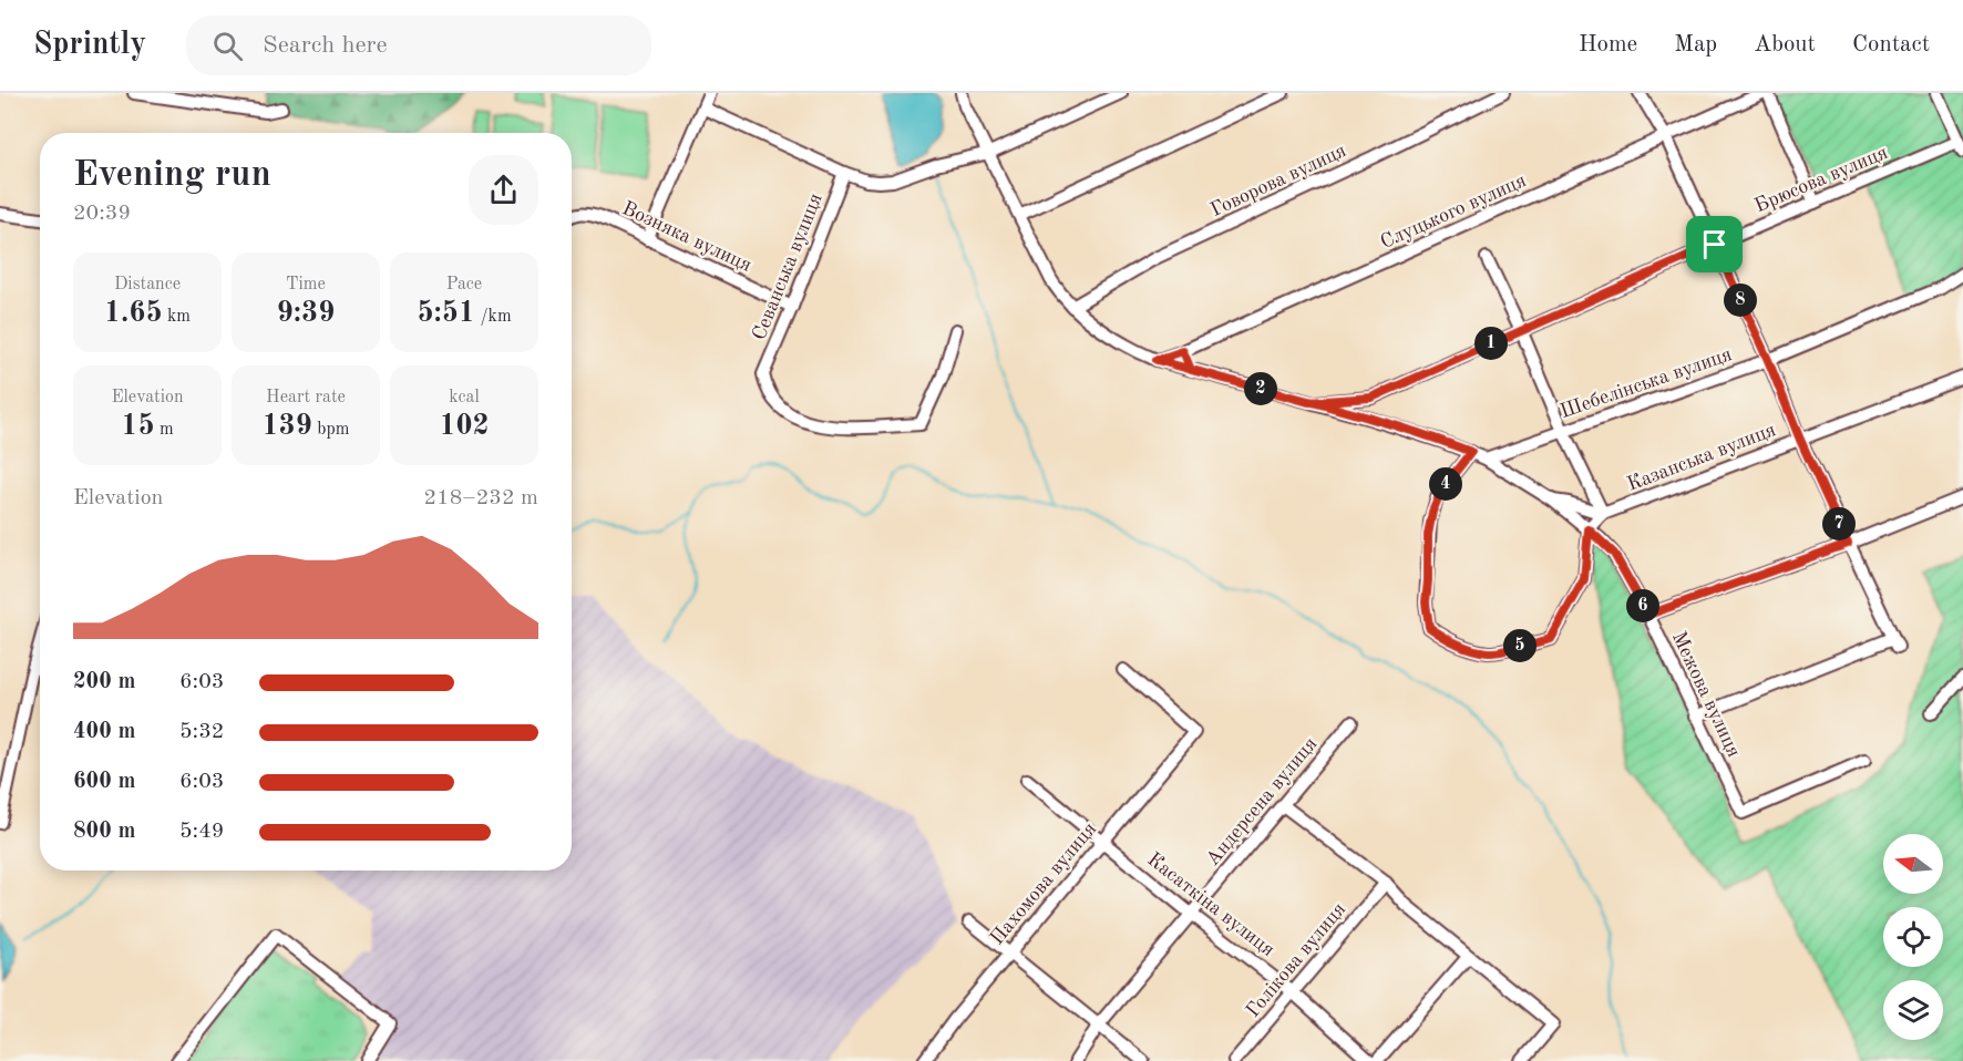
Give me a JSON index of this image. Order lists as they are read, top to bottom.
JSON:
{
  "streets": {
    "street": [
      "Брюсова вулиця",
      "Говорова вулиця",
      "Слуцького вулиця",
      "Возняка вулиця",
      "Севанська вулиця",
      "Шебелінська вулиця",
      "Казанська вулиця",
      "Межова вулиця",
      "Андерсена вулиця",
      "Пахомова вулиця",
      "Касаткіна вулиця",
      "Голікова вулиця"
    ]
  },
  "crossings": [
    ["Возняка вулиця", "Севанська вулиця"],
    ["Шебелінська вулиця", "Казанська вулиця"],
    ["Шебелінська вулиця", "Межова вулиця"],
    ["Казанська вулиця", "Межова вулиця"],
    ["Андерсена вулиця", "Касаткіна вулиця"],
    ["Пахомова вулиця", "Касаткіна вулиця"],
    ["Касаткіна вулиця", "Голікова вулиця"]
  ],
  "north": "left",
  "page": {
    "header": "Sprintly",
    "search": "Search here",
    "nav": [
      "Home",
      "Map",
      "About",
      "Contact"
    ],
    "heading": ["Evening run", "20:39"],
    "stats": [
      ["Distance", "1.65 km"],
      ["Time", "9:39"],
      ["Pace", "5:51 /km"],
      ["Elevation", "15 m"],
      ["Heart rate", "139 bpm"],
      ["kcal", "102"]
    ],
    "pins": [
      "8",
      "1",
      "2",
      "4",
      "7",
      "6",
      "5"
    ],
    "chart": ["Elevation", "218–232 m"],
    "list": [
      {
        "name": "200 m",
        "note": "6:03"
      },
      {
        "name": "400 m",
        "note": "5:32"
      },
      {
        "name": "600 m",
        "note": "6:03"
      },
      {
        "name": "800 m",
        "note": "5:49"
      }
    ]
  }
}
